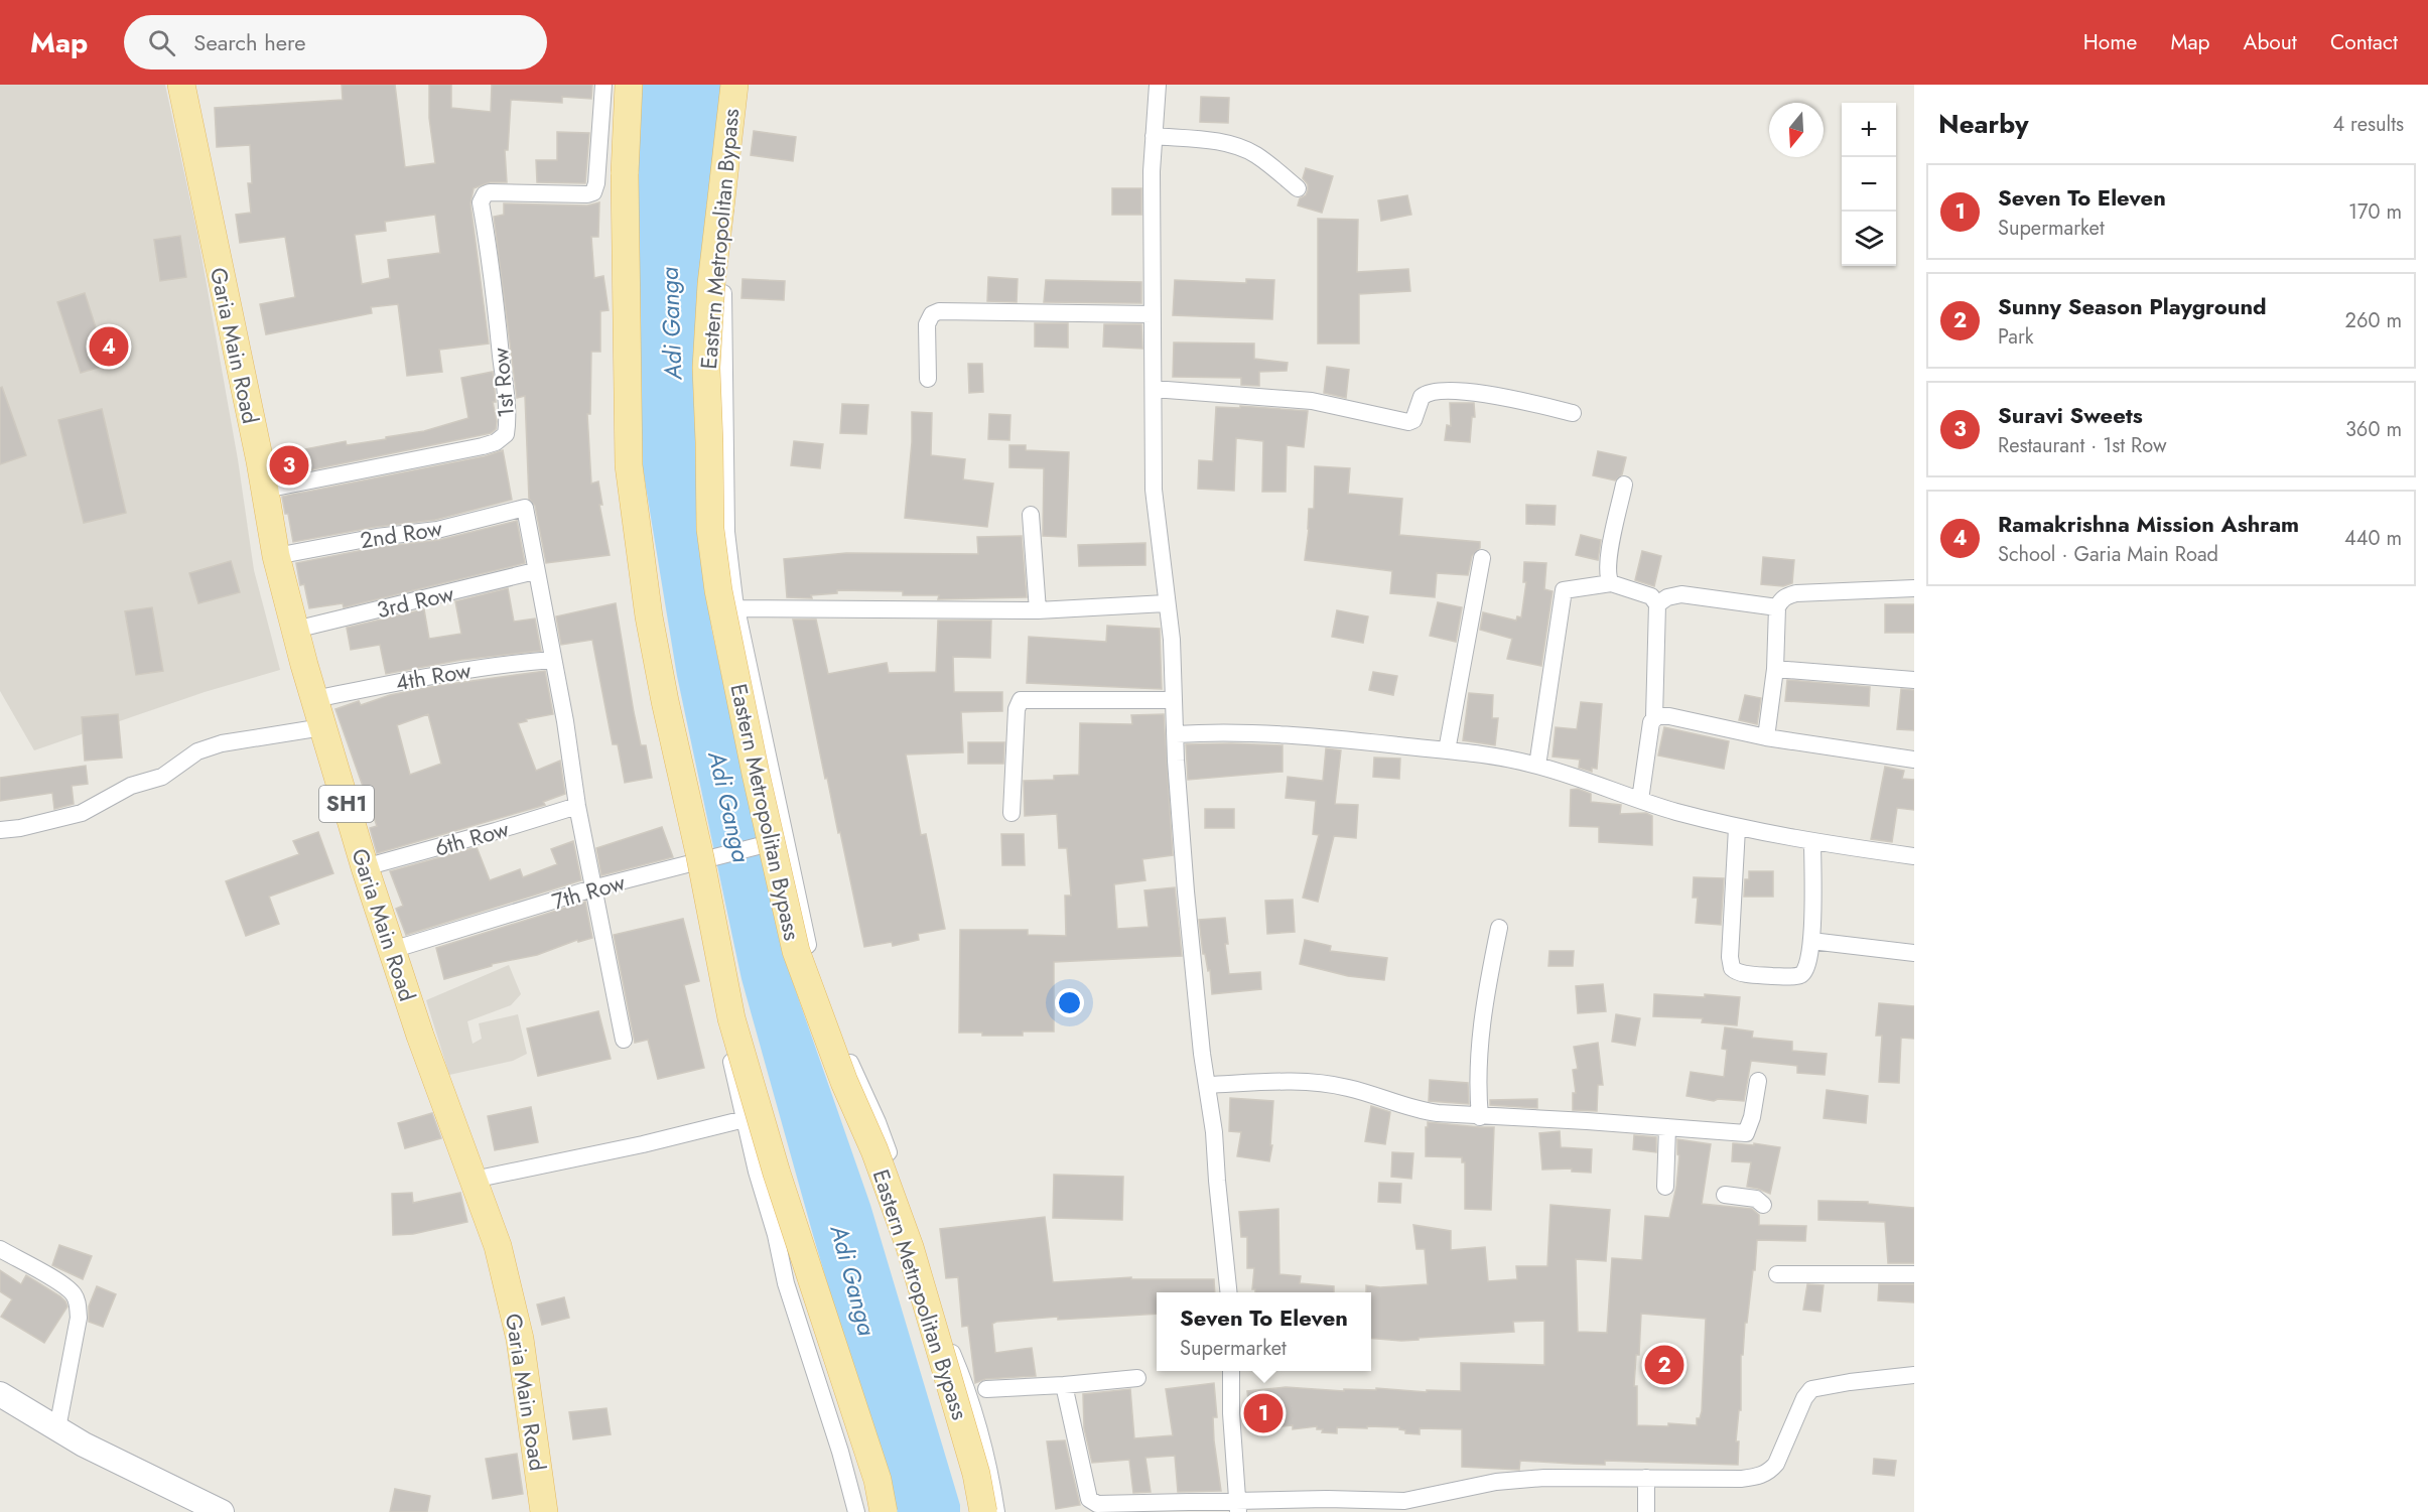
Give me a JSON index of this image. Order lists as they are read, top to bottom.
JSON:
{
  "streets": {
    "main road": ["Eastern Metropolitan Bypass", "Garia Main Road", "SH1"],
    "street": [
      "1st Row",
      "2nd Row",
      "3rd Row",
      "4th Row",
      "6th Row",
      "7th Row"
    ]
  },
  "crossings": [
    ["Garia Main Road", "1st Row"],
    ["Garia Main Road", "2nd Row"],
    ["Garia Main Road", "3rd Row"],
    ["Garia Main Road", "4th Row"],
    ["Garia Main Road", "6th Row"],
    ["Garia Main Road", "7th Row"],
    ["2nd Row", "3rd Row"]
  ],
  "water": ["Adi Ganga"],
  "north": "bottom",
  "page": {
    "header": "Map",
    "search": "Search here",
    "nav": [
      "Home",
      "Map",
      "About",
      "Contact"
    ],
    "heading": ["Nearby", "4 results"],
    "map_buttons": ["+", "−"],
    "list": [
      {
        "mark": "1",
        "name": "Seven To Eleven",
        "note": "Supermarket",
        "value": "170 m"
      },
      {
        "mark": "2",
        "name": "Sunny Season Playground",
        "note": "Park",
        "value": "260 m"
      },
      {
        "mark": "3",
        "name": "Suravi Sweets",
        "note": "Restaurant · 1st Row",
        "value": "360 m"
      },
      {
        "mark": "4",
        "name": "Ramakrishna Mission Ashram",
        "note": "School · Garia Main Road",
        "value": "440 m"
      }
    ],
    "pins": [
      "4",
      "3",
      "2",
      "1"
    ],
    "popup": ["Seven To Eleven", "Supermarket"]
  }
}
